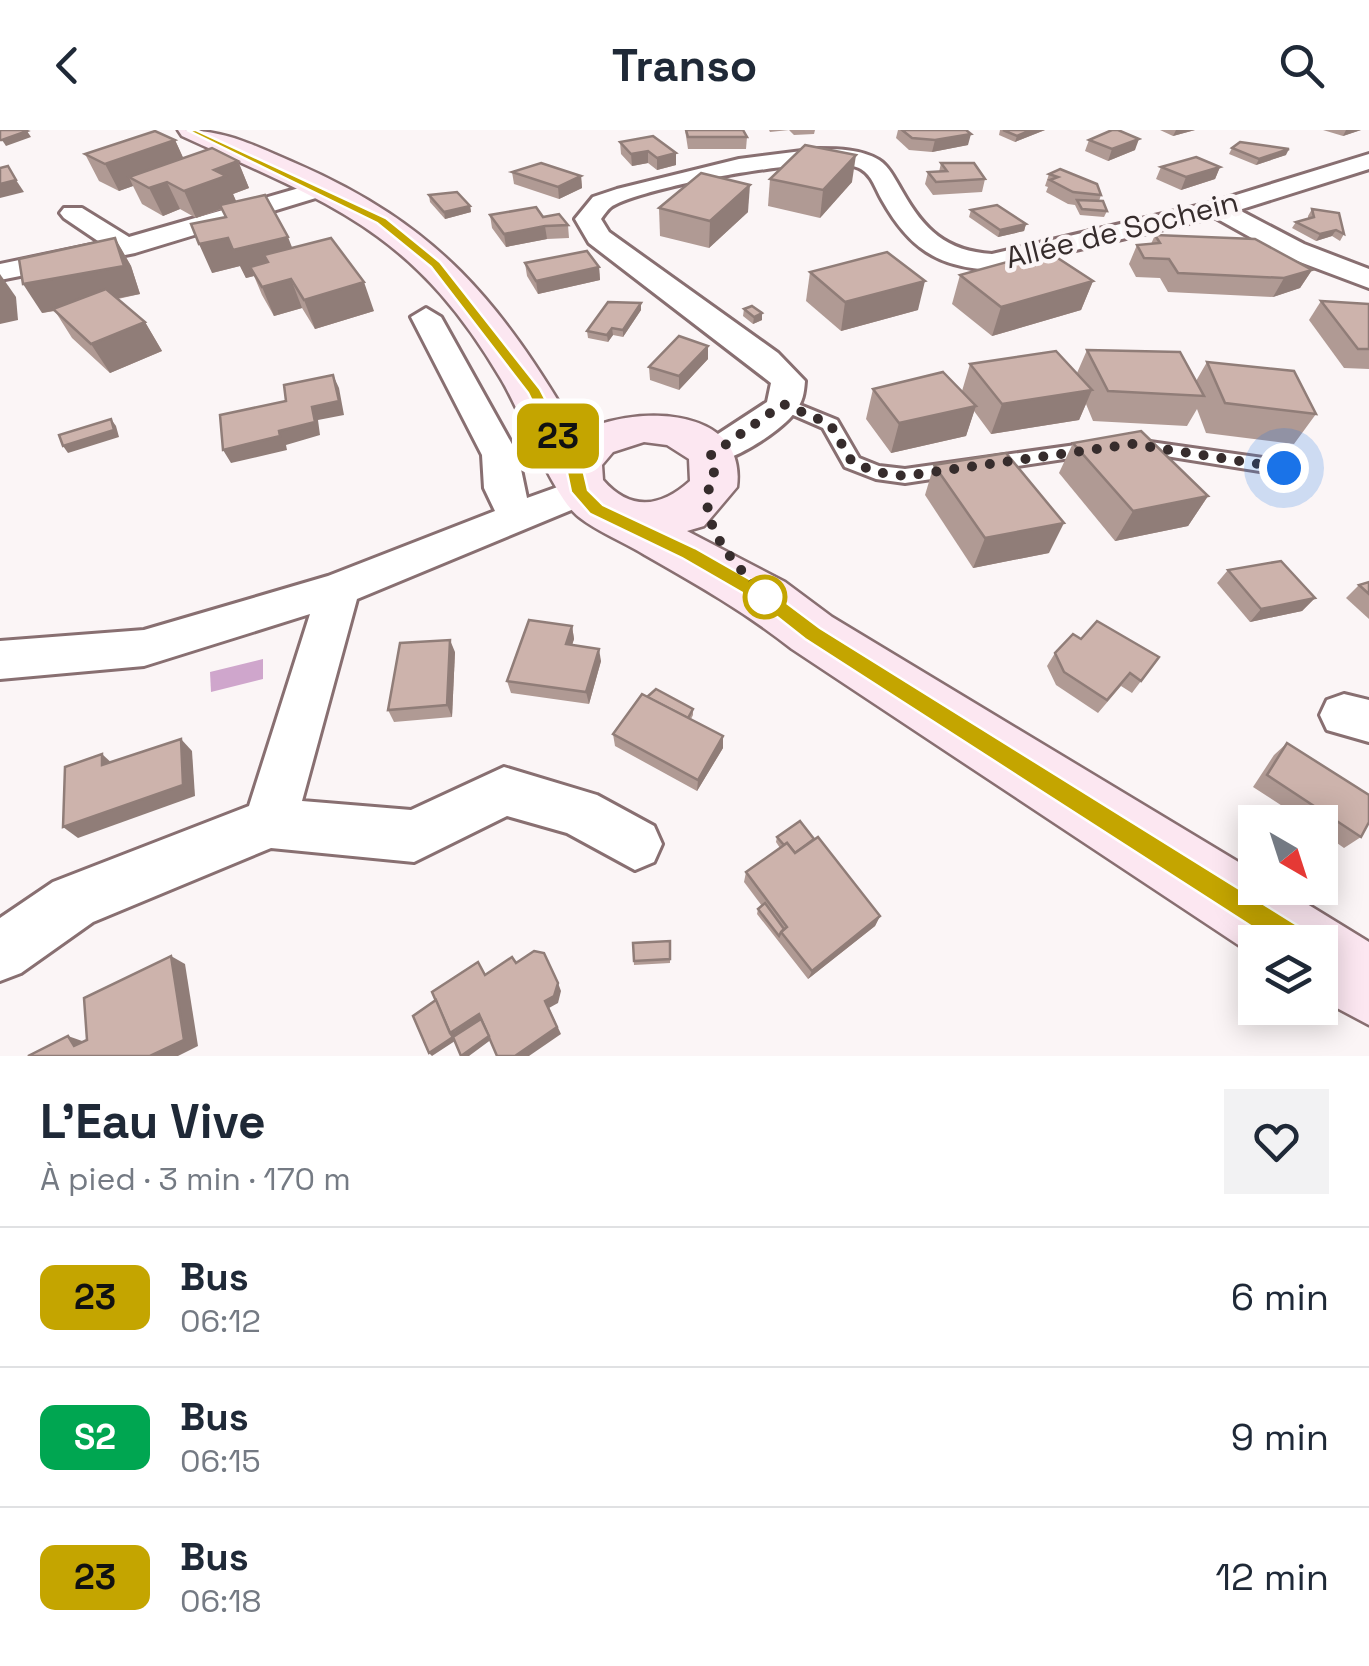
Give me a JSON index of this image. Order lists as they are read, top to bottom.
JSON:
{
  "streets": {
    "street": ["Allée de Sochein"]
  },
  "lines": ["bus line 23"],
  "north": "bottom right",
  "page": {
    "header": "Transo",
    "on_map": "23",
    "heading": ["L'Eau Vive", "À pied · 3 min · 170 m"],
    "list": [
      {
        "mark": "23",
        "name": "Bus",
        "note": "06:12",
        "value": "6 min"
      },
      {
        "mark": "S2",
        "name": "Bus",
        "note": "06:15",
        "value": "9 min"
      },
      {
        "mark": "23",
        "name": "Bus",
        "note": "06:18",
        "value": "12 min"
      }
    ]
  }
}
